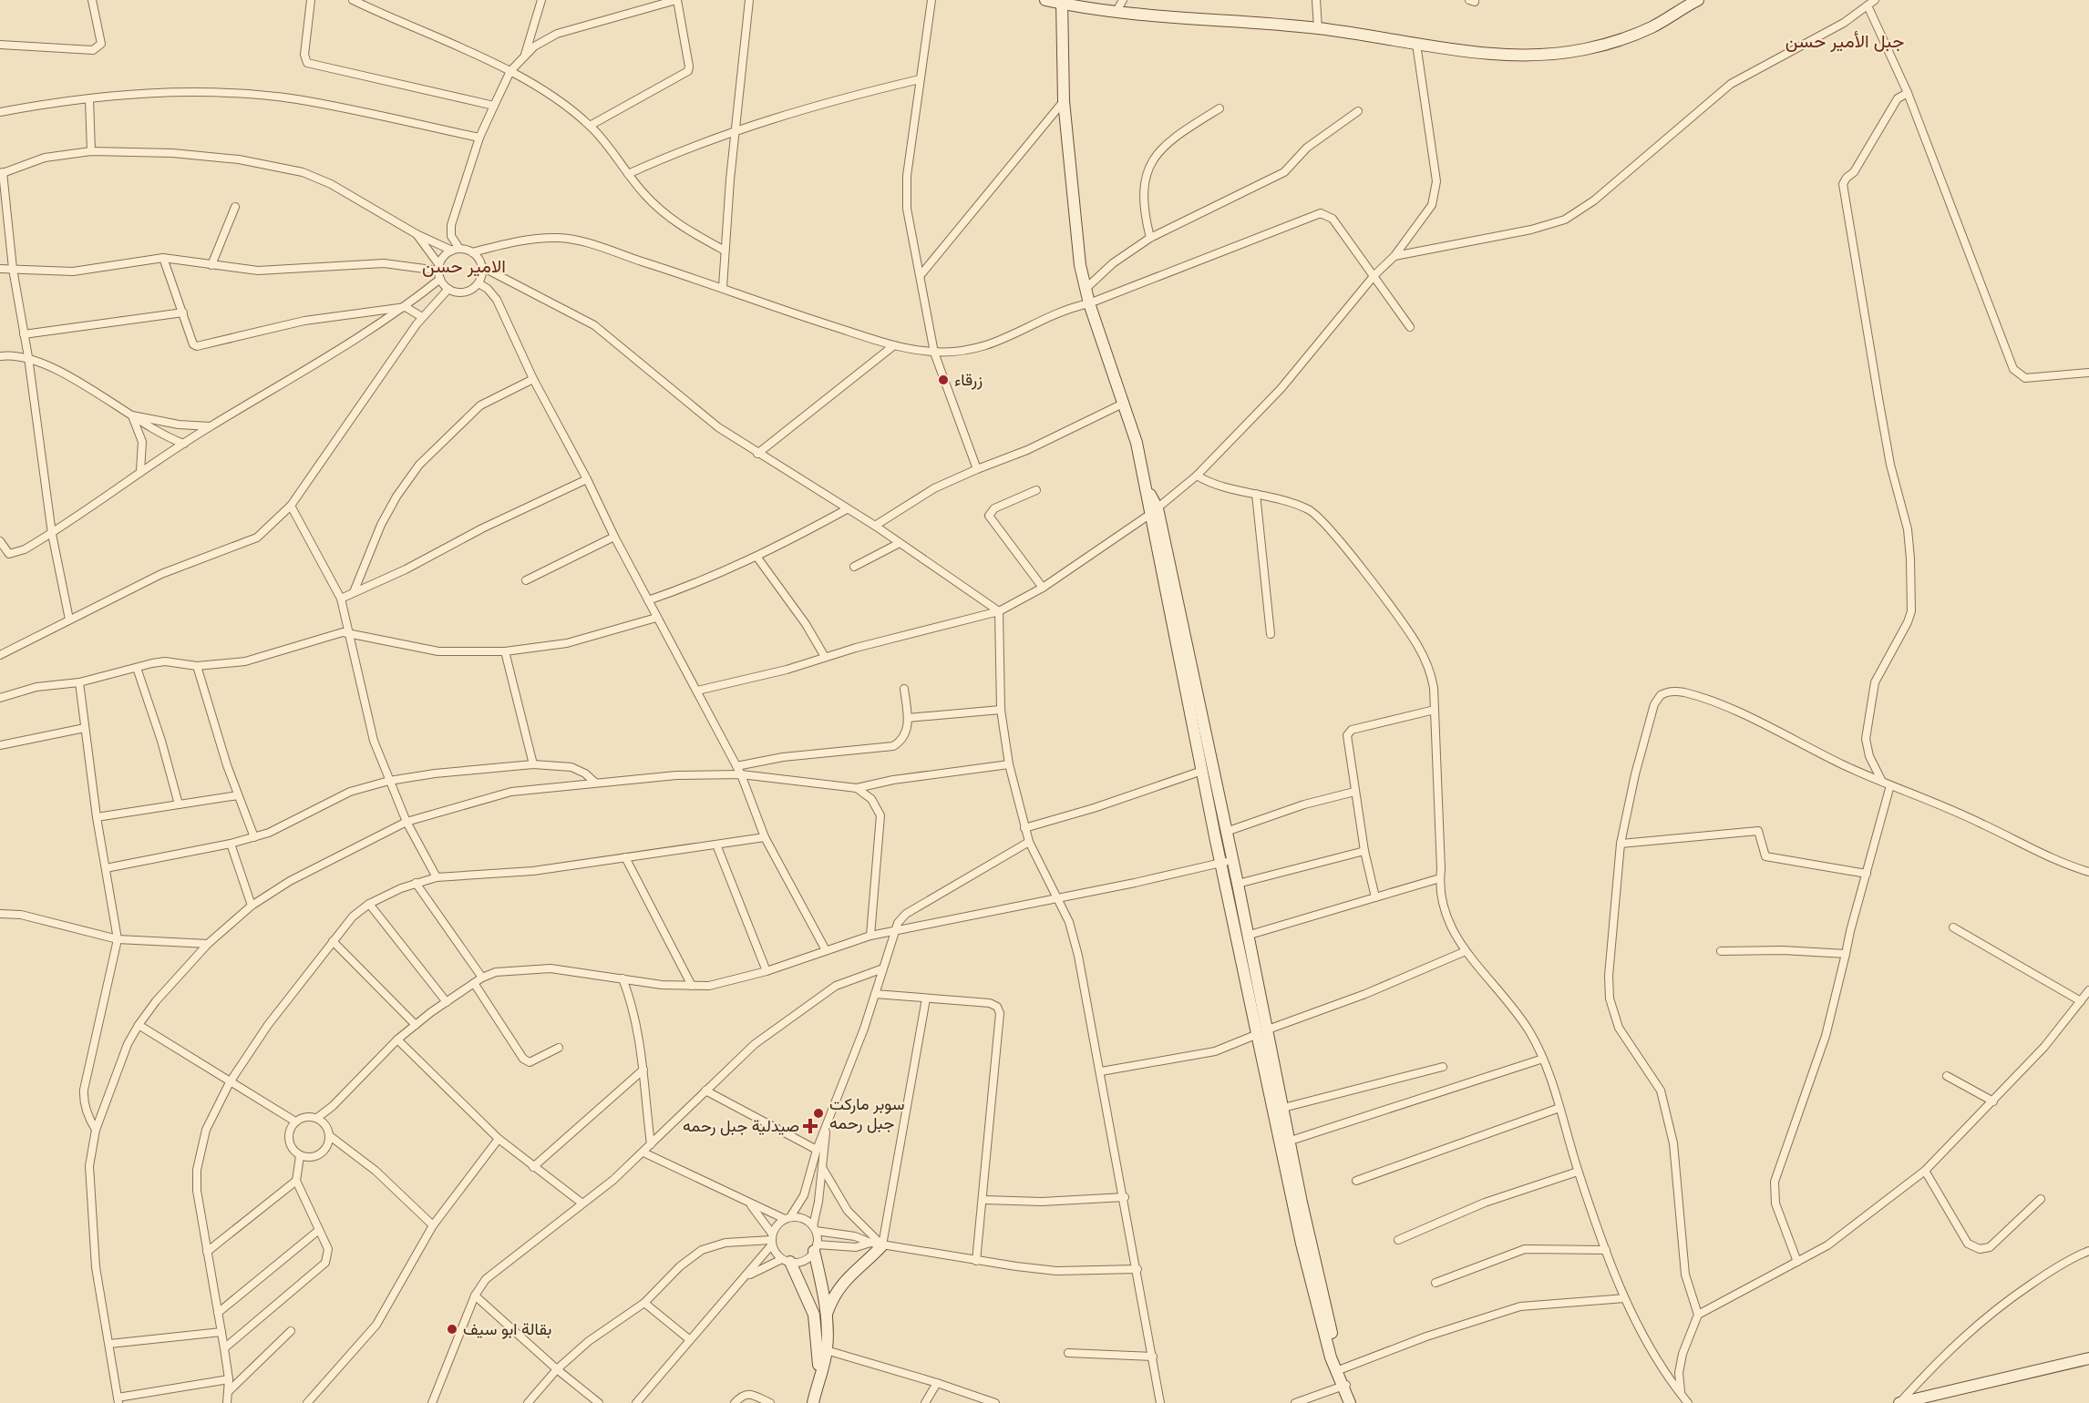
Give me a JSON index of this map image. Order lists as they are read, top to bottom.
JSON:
{
  "districts": ["جبل الأمير حسن", "الامير حسن"],
  "places": {
    "other": ["زرقاء", "سوبر ماركت جبل رحمه", "بقالة ابو سيف"],
    "health": ["صيدلية جبل رحمه"]
  }
}
